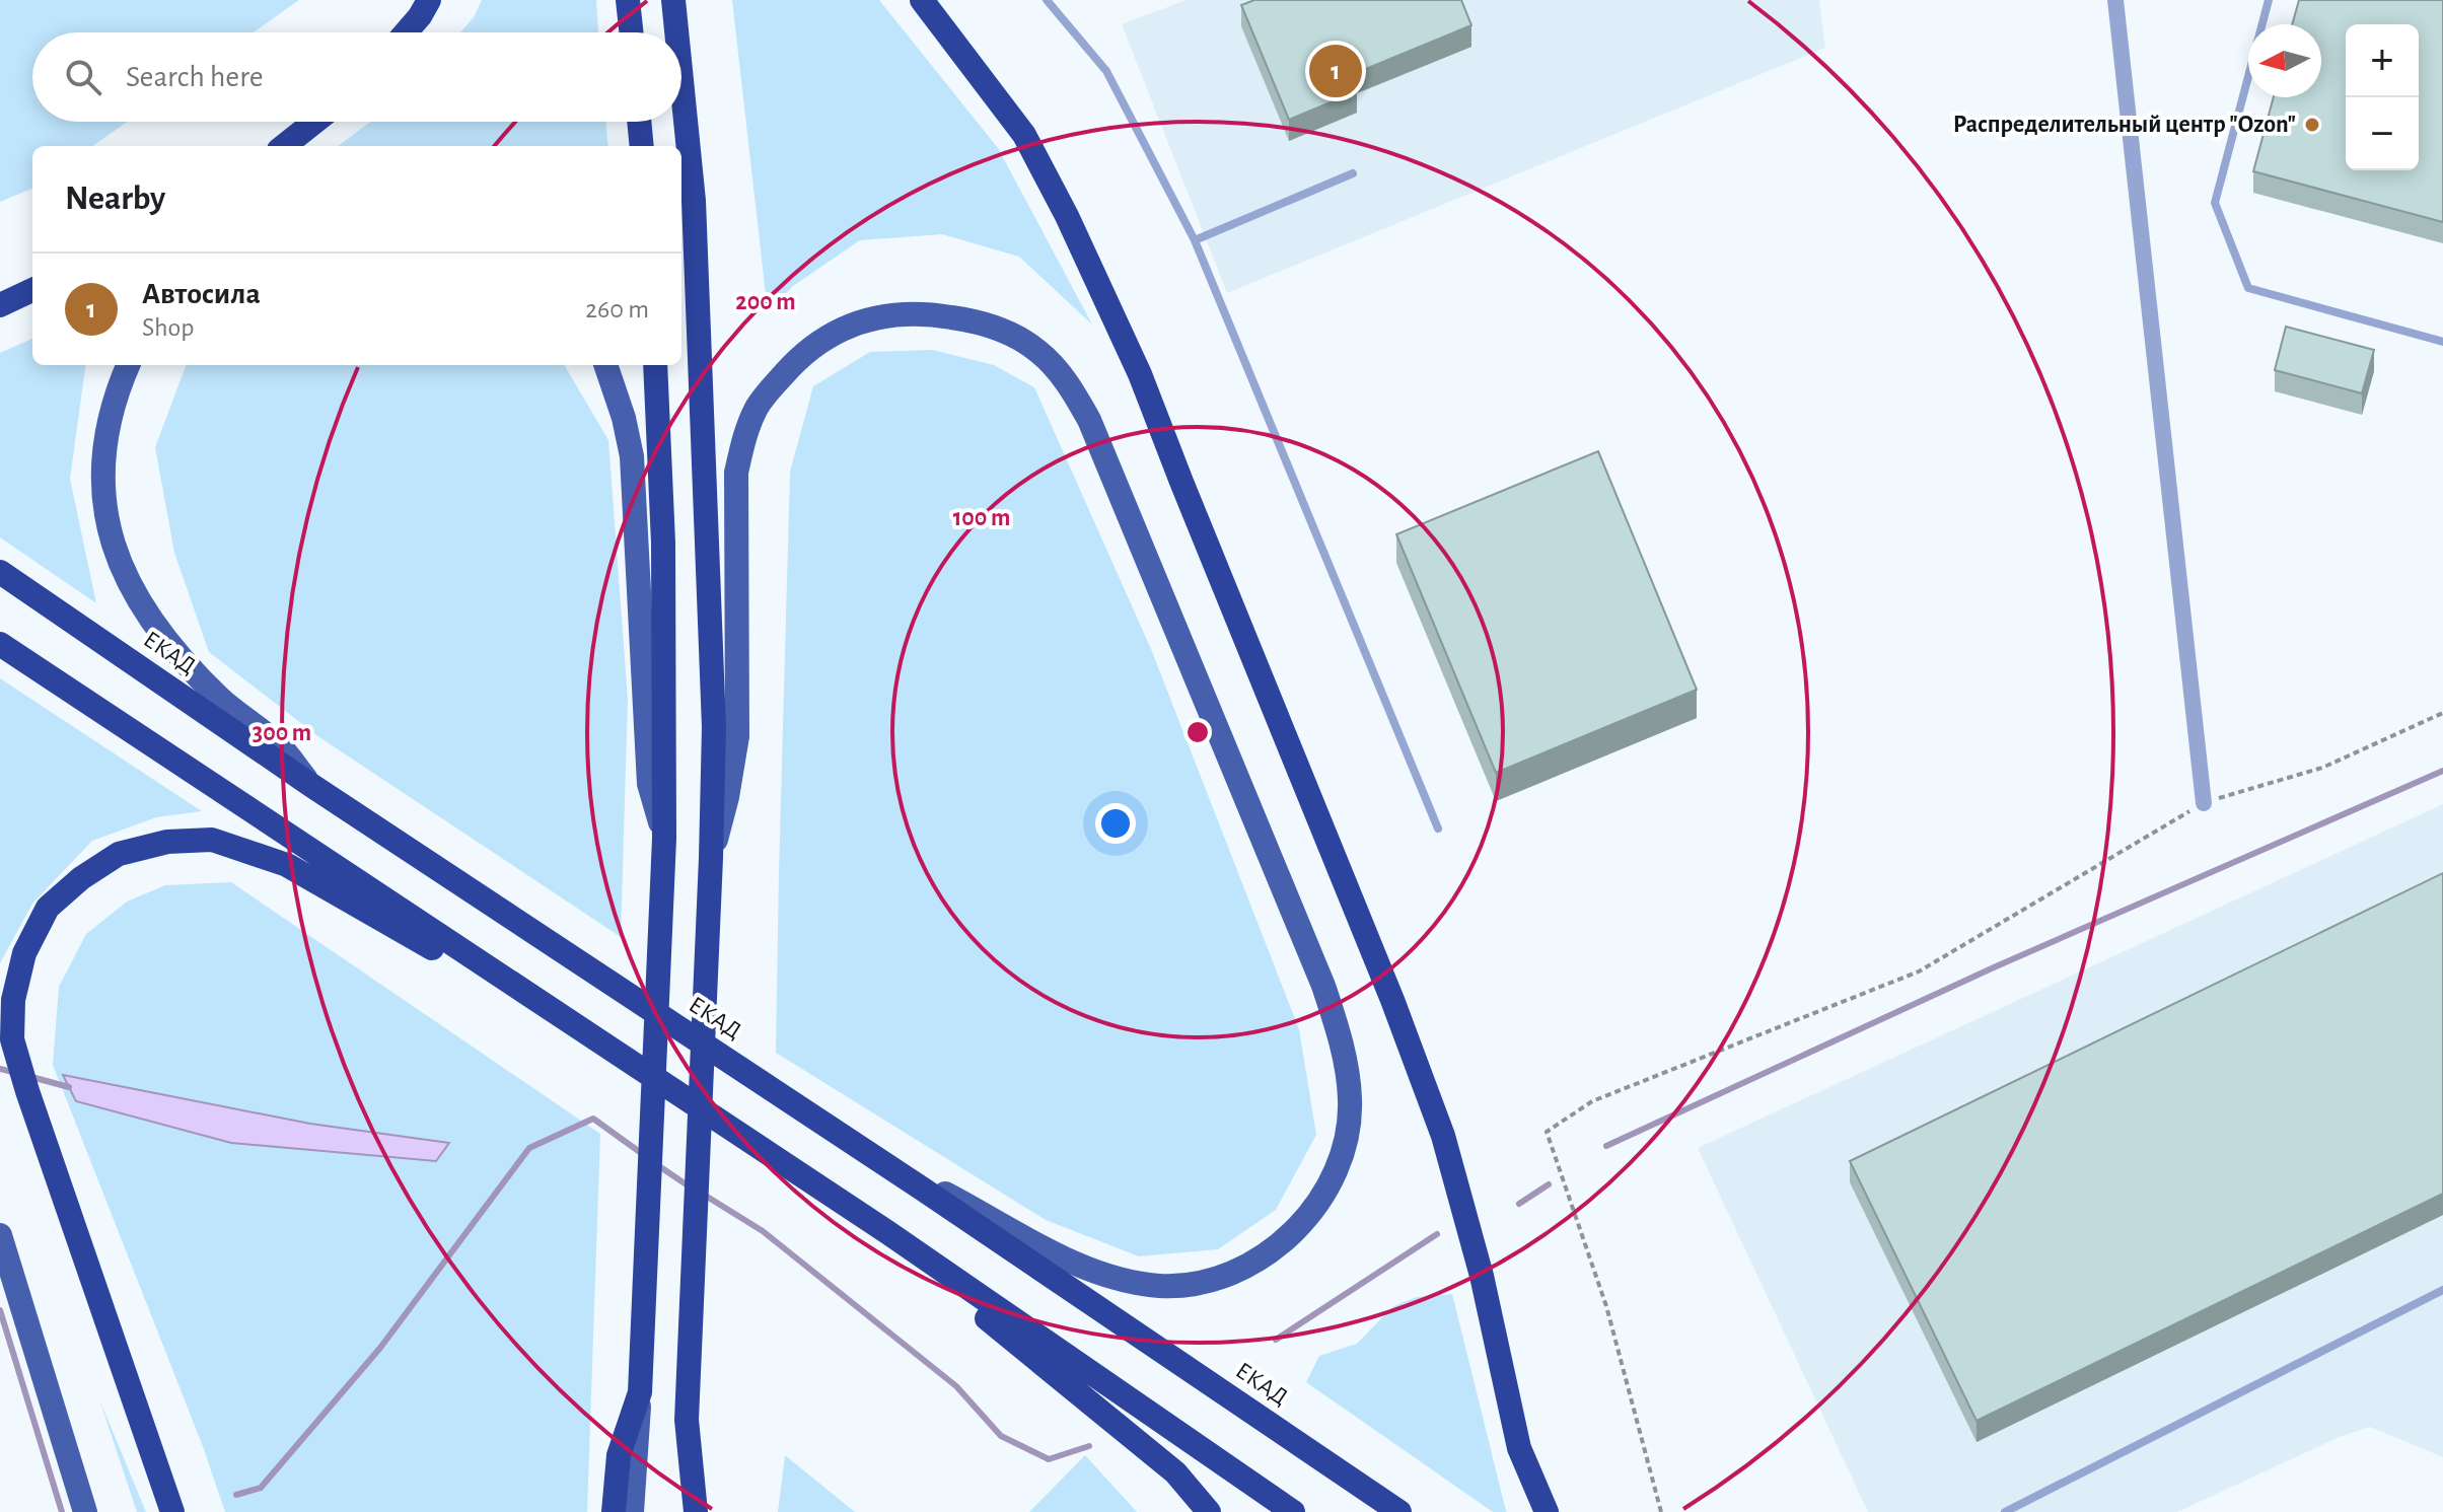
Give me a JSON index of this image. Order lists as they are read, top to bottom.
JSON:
{
  "streets": {
    "highway": ["ЕКАД"]
  },
  "places": ["Распределительный центр \"Ozon\""],
  "north": "left",
  "page": {
    "map_buttons": ["+", "−"],
    "search": "Search here",
    "pins": "1",
    "heading": "Nearby",
    "list": [
      {
        "mark": "1",
        "name": "Автосила",
        "note": "Shop",
        "value": "260 m"
      }
    ]
  },
  "rings": ["200 m", "100 m", "300 m"]
}
